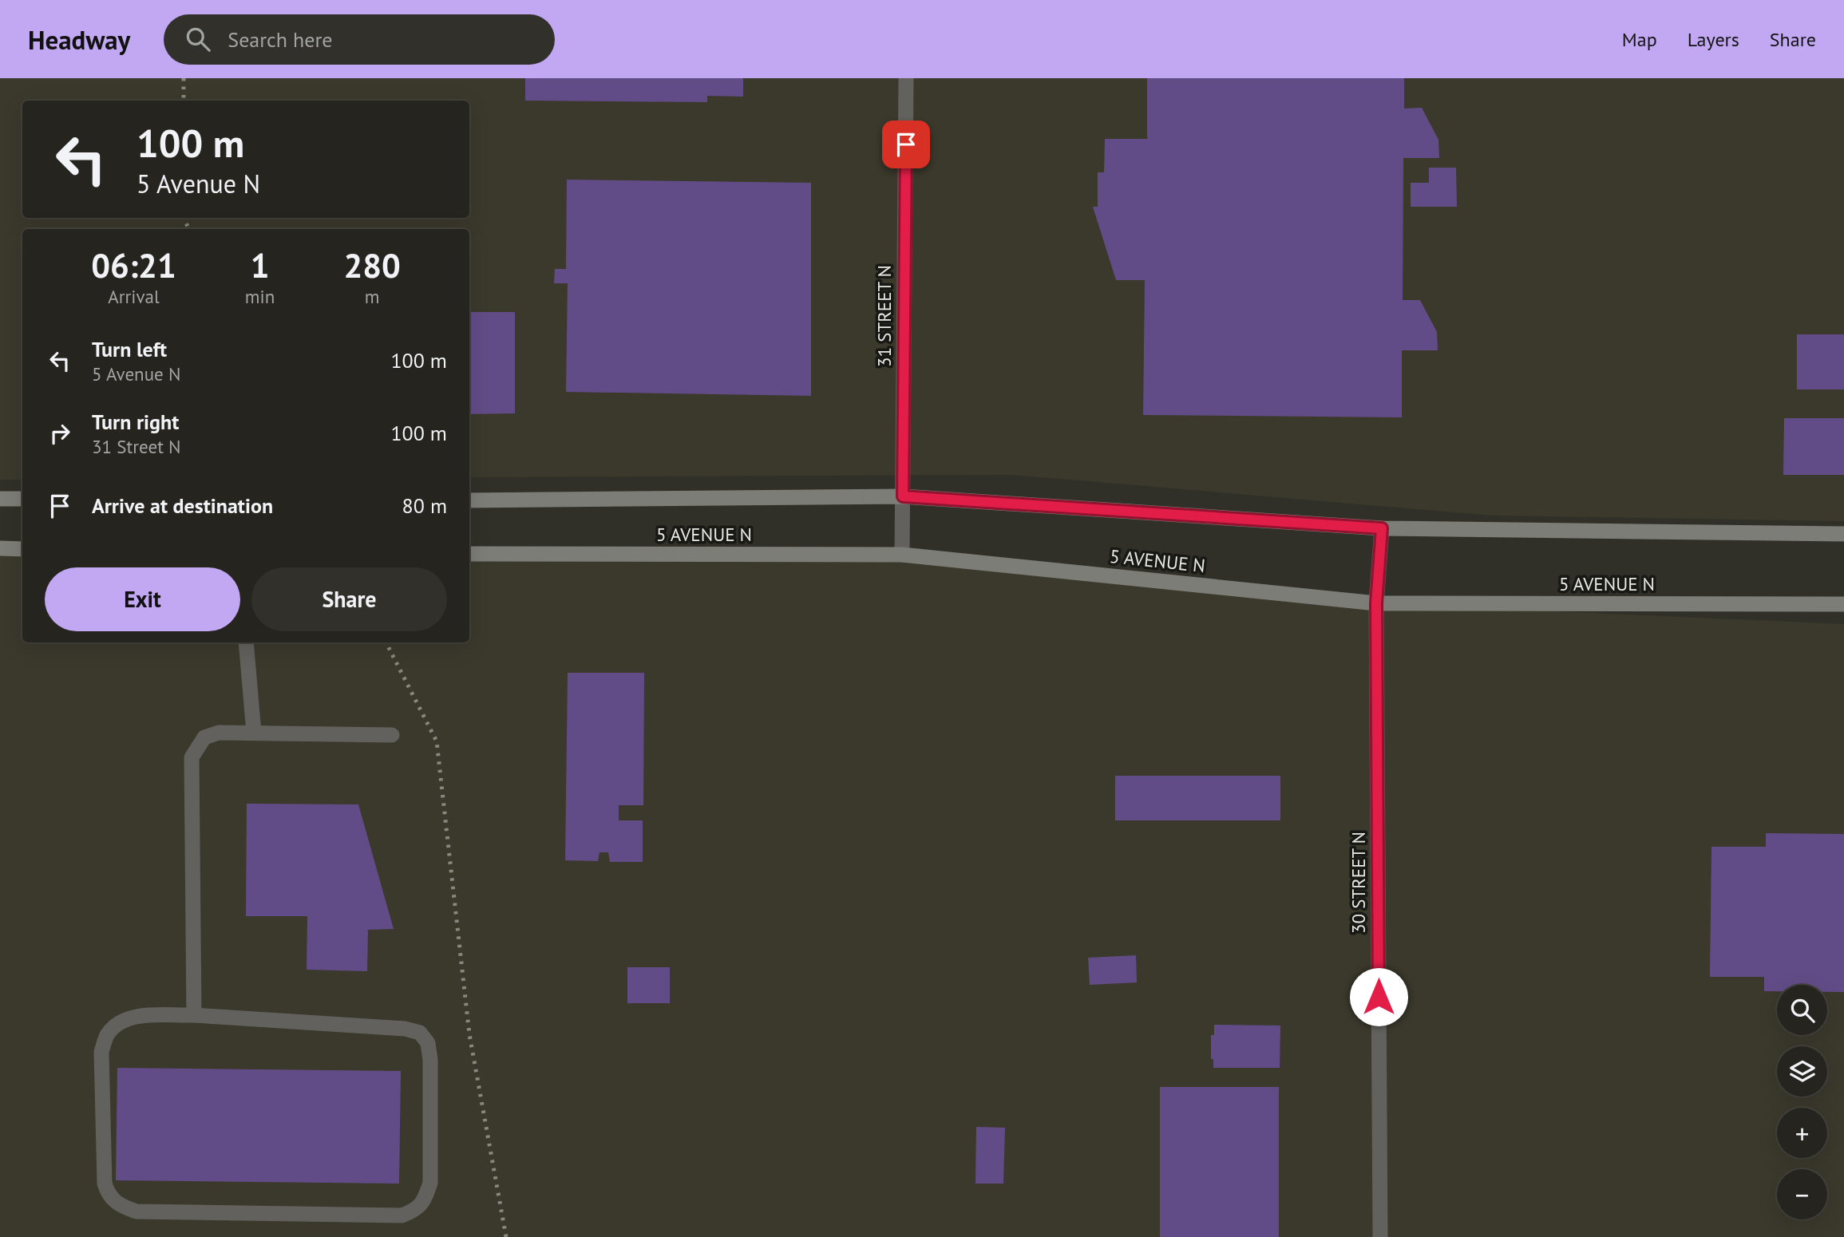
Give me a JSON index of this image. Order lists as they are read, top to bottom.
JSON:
{
  "streets": {
    "main road": ["5 AVENUE N"],
    "street": ["31 STREET N", "30 STREET N"]
  },
  "crossings": [
    ["31 STREET N", "5 AVENUE N"],
    ["5 AVENUE N", "30 STREET N"]
  ],
  "page": {
    "header": "Headway",
    "search": "Search here",
    "nav": ["Map", "Layers", "Share"],
    "turn": ["100 m", "5 Avenue N"],
    "eta": [
      "06:21",
      "Arrival",
      "1",
      "min",
      "280",
      "m"
    ],
    "list": [
      {
        "name": "Turn left",
        "note": "5 Avenue N",
        "value": "100 m"
      },
      {
        "name": "Turn right",
        "note": "31 Street N",
        "value": "100 m"
      },
      {
        "name": "Arrive at destination",
        "value": "80 m"
      }
    ],
    "buttons": ["Exit", "Share"],
    "map_buttons": ["+", "−"]
  }
}
